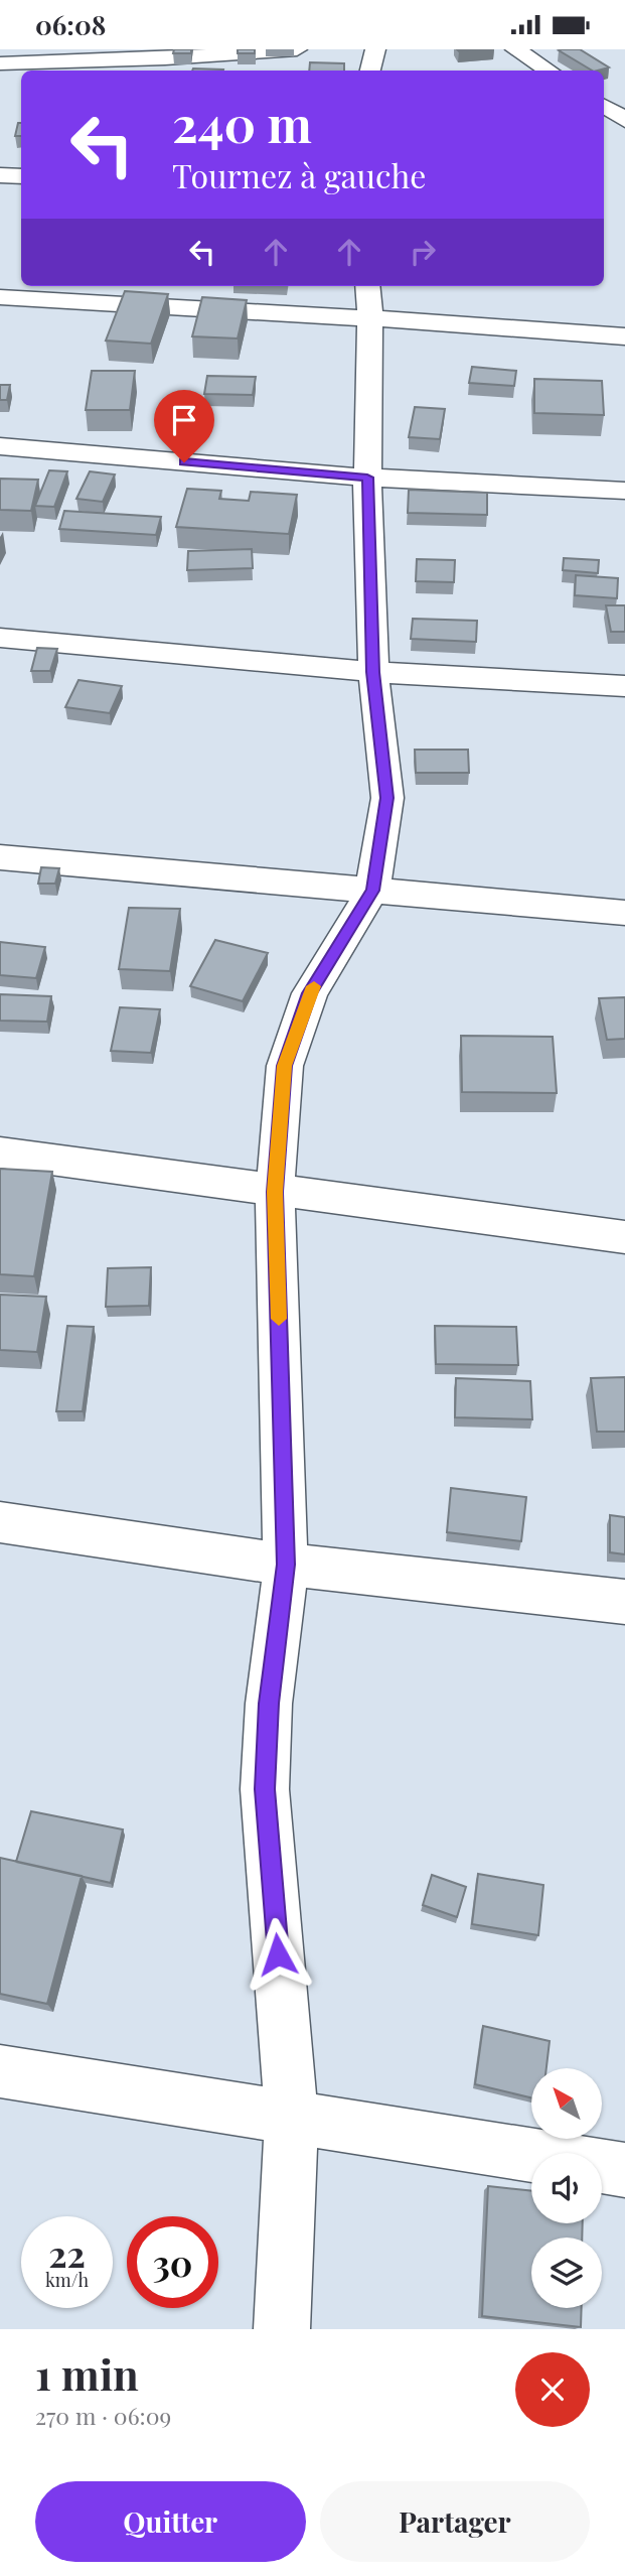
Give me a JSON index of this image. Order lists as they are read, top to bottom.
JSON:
{
  "north": "top left",
  "page": {
    "status": "06:08",
    "turn": ["240 m", "Tournez à gauche"],
    "speed": "22 km/h",
    "limit": "30",
    "heading": ["1 min", "270 m · 06:09"],
    "buttons": ["Quitter", "Partager"]
  }
}
